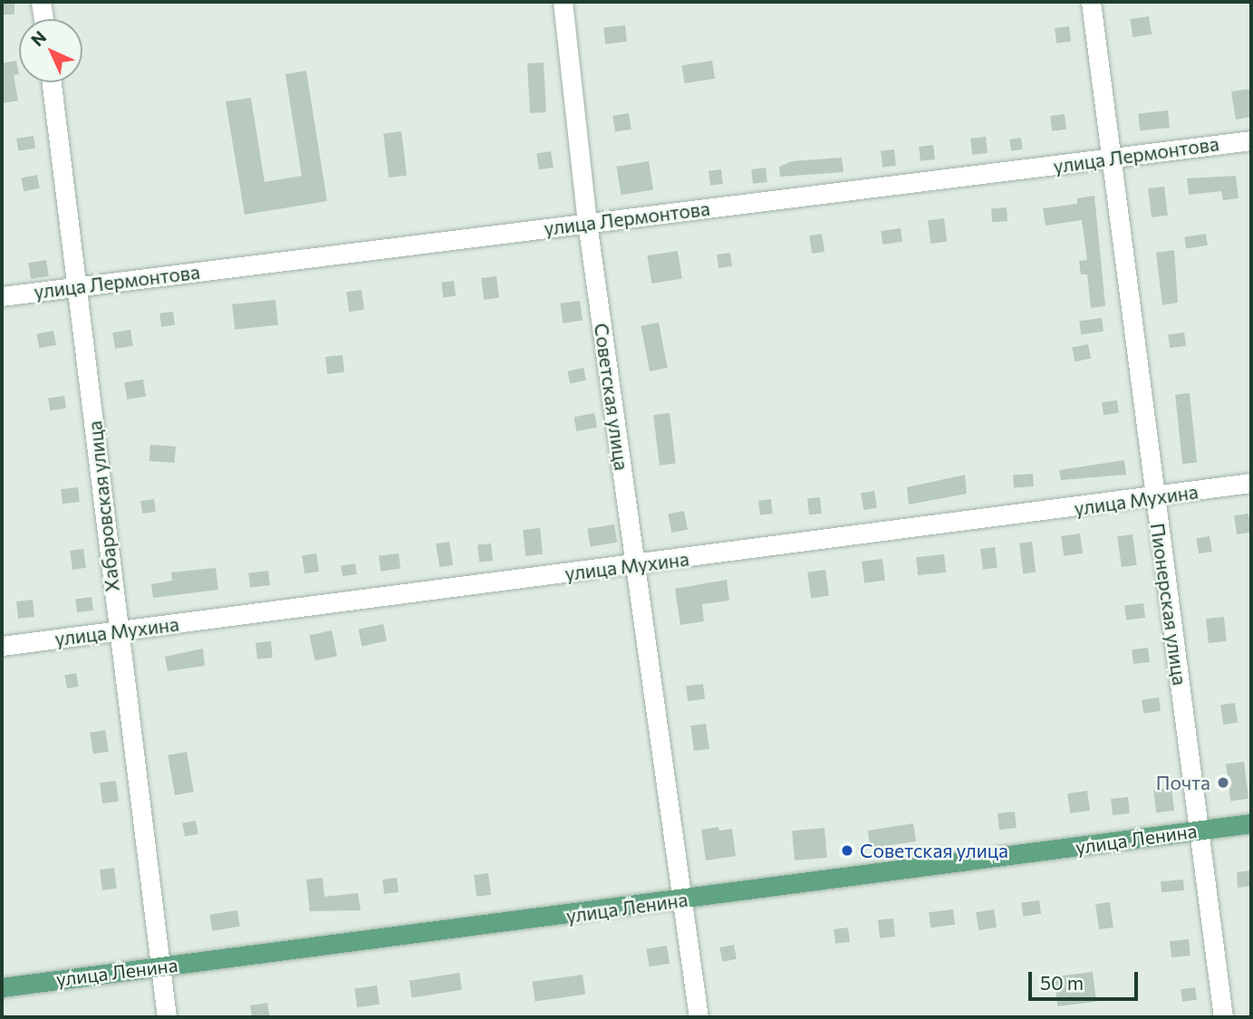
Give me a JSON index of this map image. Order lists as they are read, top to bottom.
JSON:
{
  "streets": {
    "main road": ["улица Ленина"],
    "street": [
      "улица Лермонтова",
      "Советская улица",
      "улица Мухина",
      "Хабаровская улица",
      "Пионерская улица"
    ]
  },
  "crossings": [
    ["улица Лермонтова", "Советская улица"],
    ["улица Лермонтова", "Хабаровская улица"],
    ["улица Лермонтова", "Пионерская улица"],
    ["Советская улица", "улица Мухина"],
    ["Советская улица", "улица Ленина"],
    ["улица Мухина", "Хабаровская улица"],
    ["улица Мухина", "Пионерская улица"],
    ["Хабаровская улица", "улица Ленина"],
    ["Пионерская улица", "улица Ленина"]
  ],
  "places": ["Почта", "Советская улица"],
  "scale_bar": "50 m",
  "north": "top left"
}
